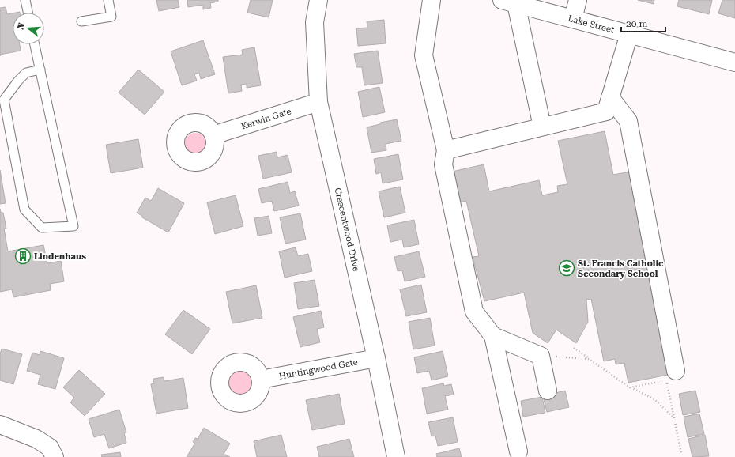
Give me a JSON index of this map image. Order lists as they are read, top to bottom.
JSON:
{
  "streets": {
    "street": [
      "Lake Street",
      "Kerwin Gate",
      "Crescentwood Drive",
      "Huntingwood Gate"
    ]
  },
  "crossings": [
    ["Kerwin Gate", "Crescentwood Drive"],
    ["Crescentwood Drive", "Huntingwood Gate"]
  ],
  "places": {
    "building": ["Lindenhaus"],
    "school or university": ["St. Francis Catholic Secondary School"]
  },
  "scale_bar": "20 m",
  "north": "left"
}
